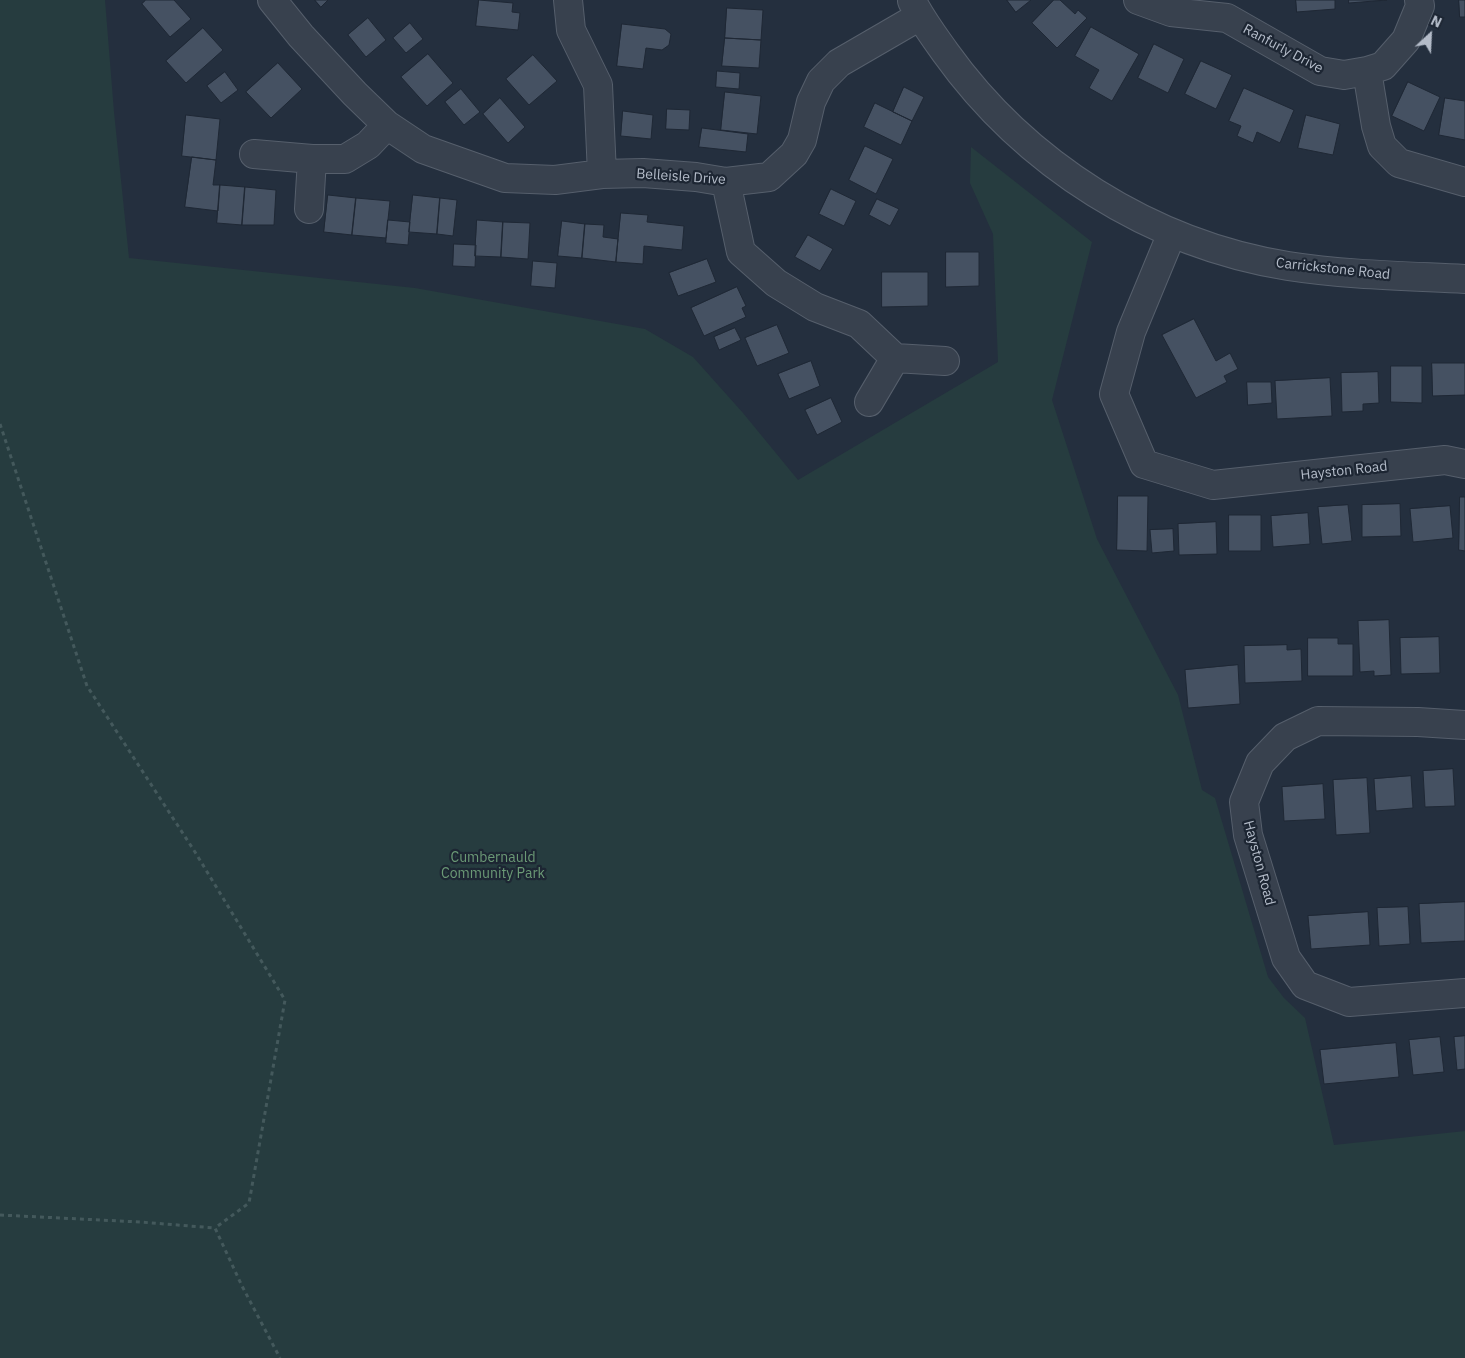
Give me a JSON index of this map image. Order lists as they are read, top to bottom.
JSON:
{
  "streets": {
    "street": [
      "Ranfurly Drive",
      "Belleisle Drive",
      "Carrickstone Road",
      "Hayston Road"
    ]
  },
  "crossings": [
    ["Belleisle Drive", "Carrickstone Road"],
    ["Carrickstone Road", "Hayston Road"]
  ],
  "parks": ["Cumbernauld Community Park"],
  "north": "top right"
}
